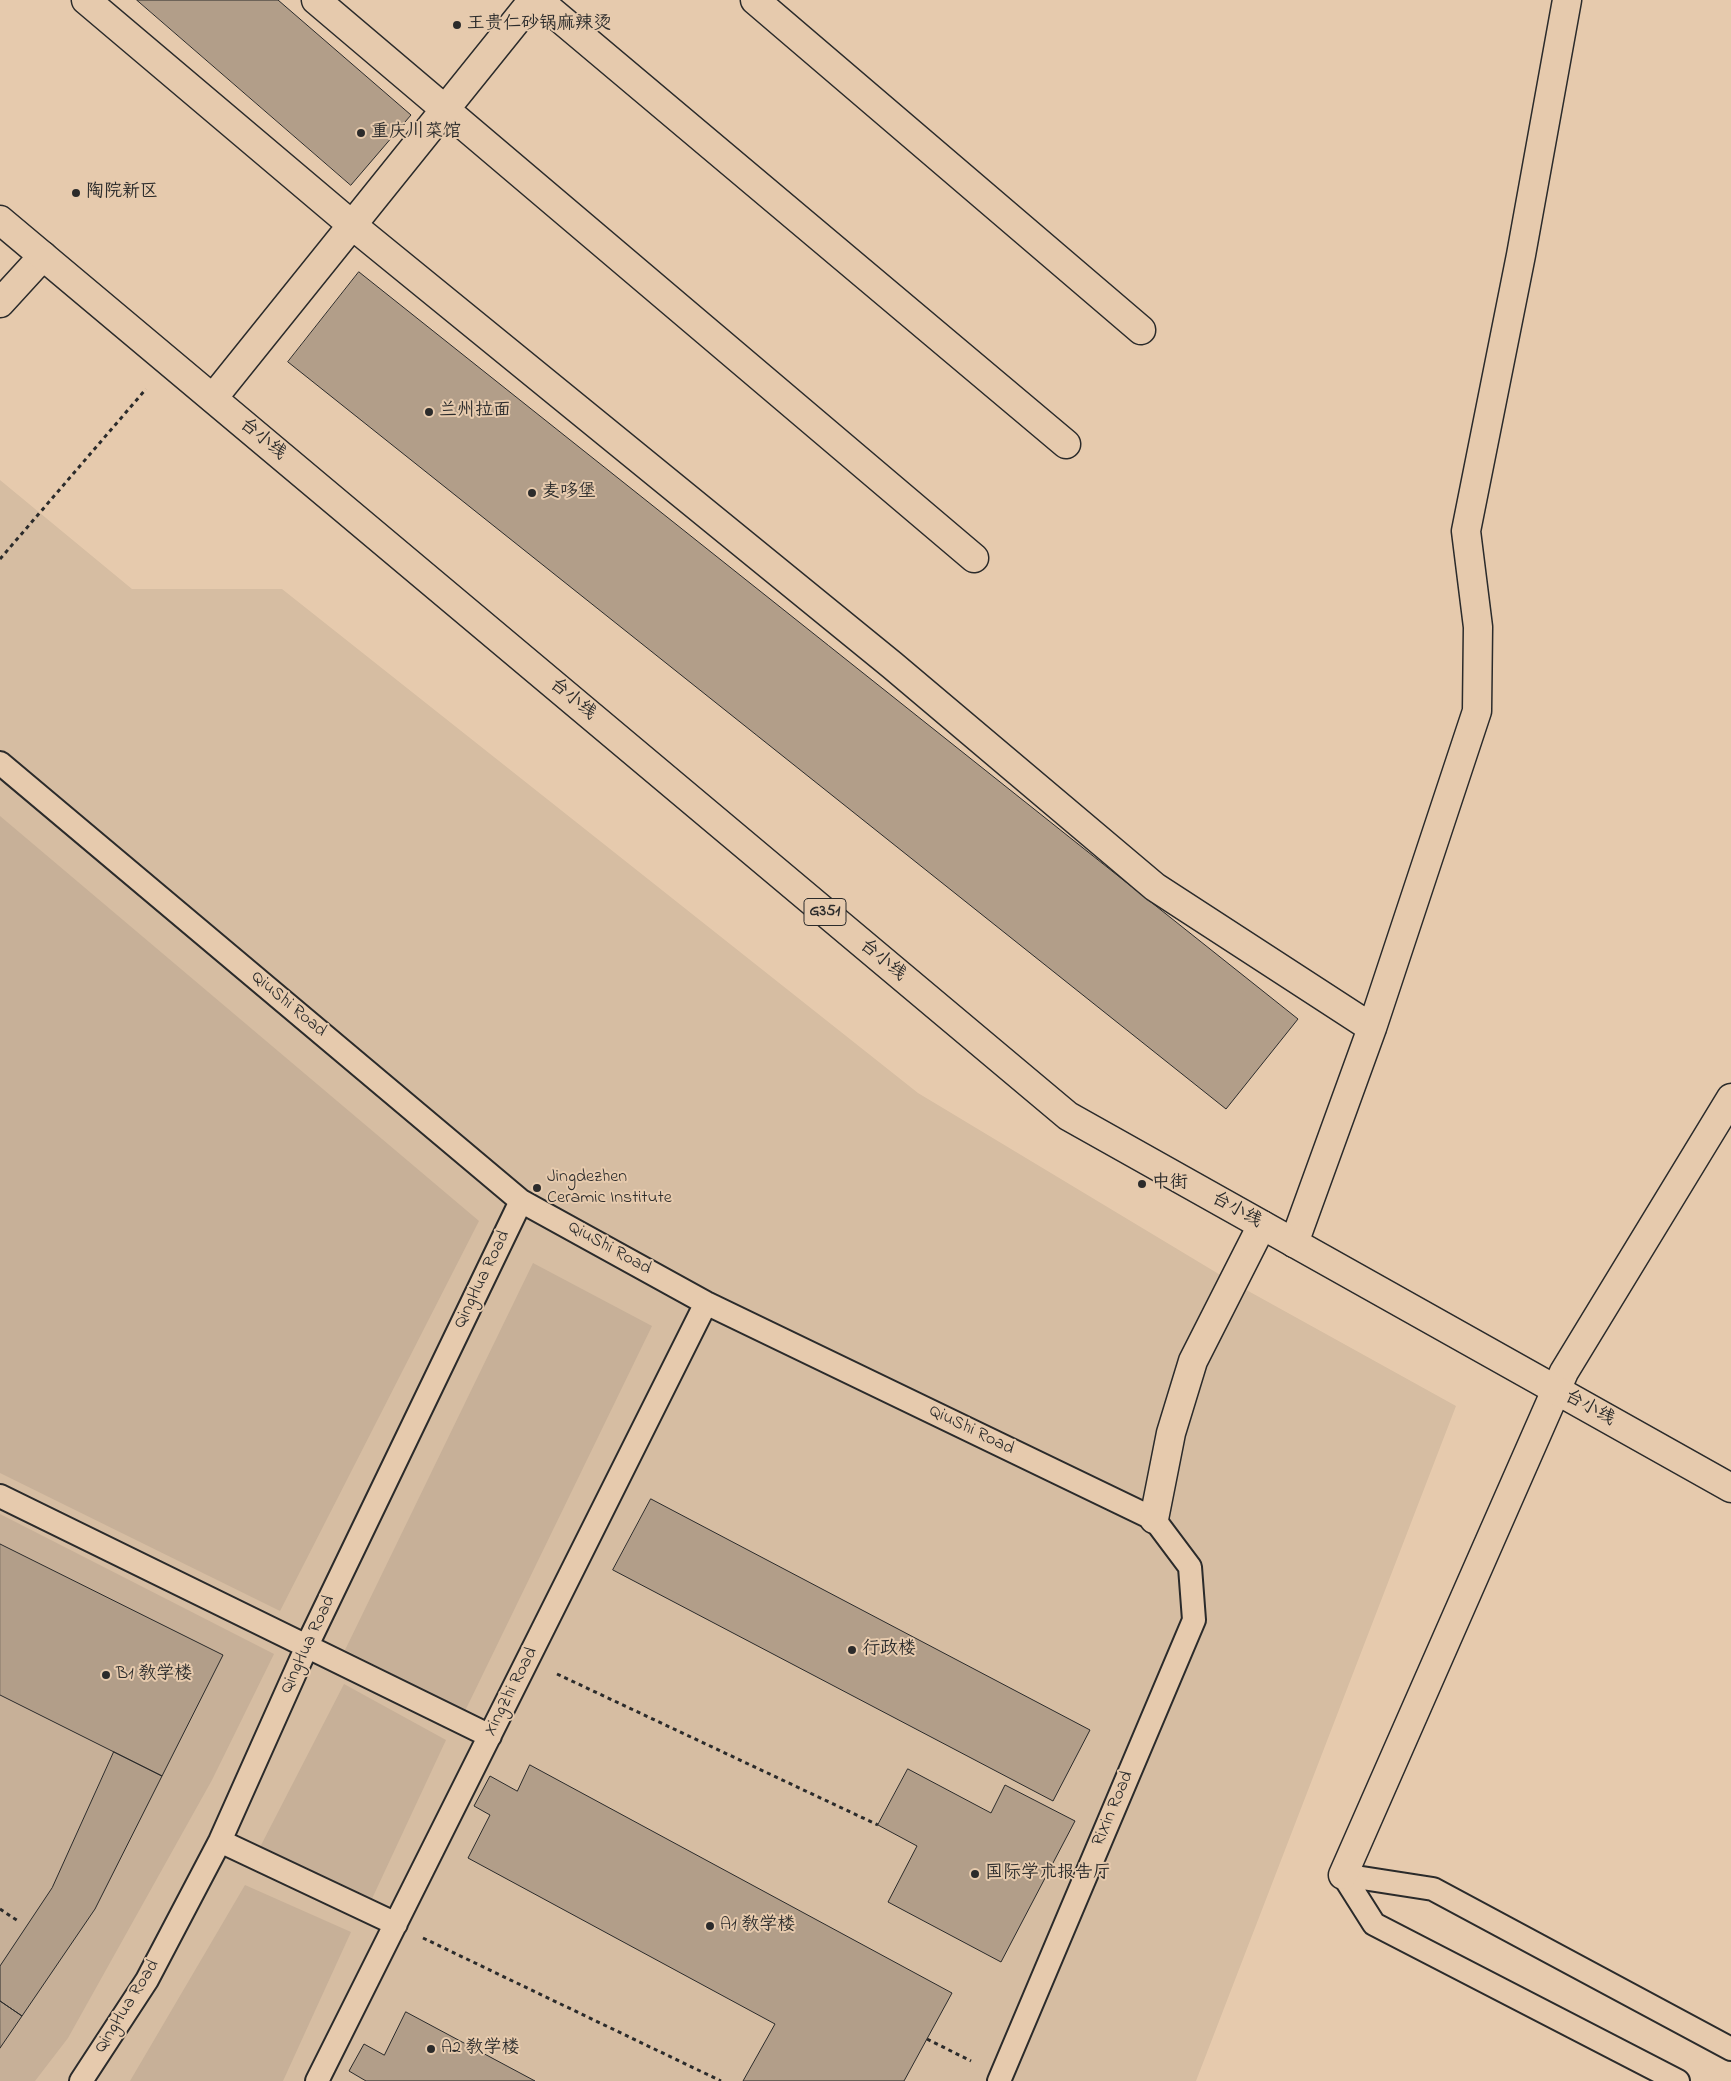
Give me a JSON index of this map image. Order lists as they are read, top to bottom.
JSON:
{
  "streets": {
    "main road": ["台小线", "G351"],
    "lane": [
      "QiuShi Road",
      "QingHua Road",
      "XingZhi Road",
      "RiXin Road"
    ]
  },
  "crossings": [
    ["QiuShi Road", "QingHua Road"],
    ["QiuShi Road", "XingZhi Road"],
    ["QiuShi Road", "RiXin Road"]
  ],
  "places": [
    "王贵仁砂锅麻辣烫",
    "重庆川菜馆",
    "陶院新区",
    "兰州拉面",
    "麦哆堡",
    "中街",
    "Jingdezhen Ceramic Institute",
    "行政楼",
    "B1 教学楼",
    "国际学术报告厅",
    "A1 教学楼",
    "A2 教学楼"
  ]
}
